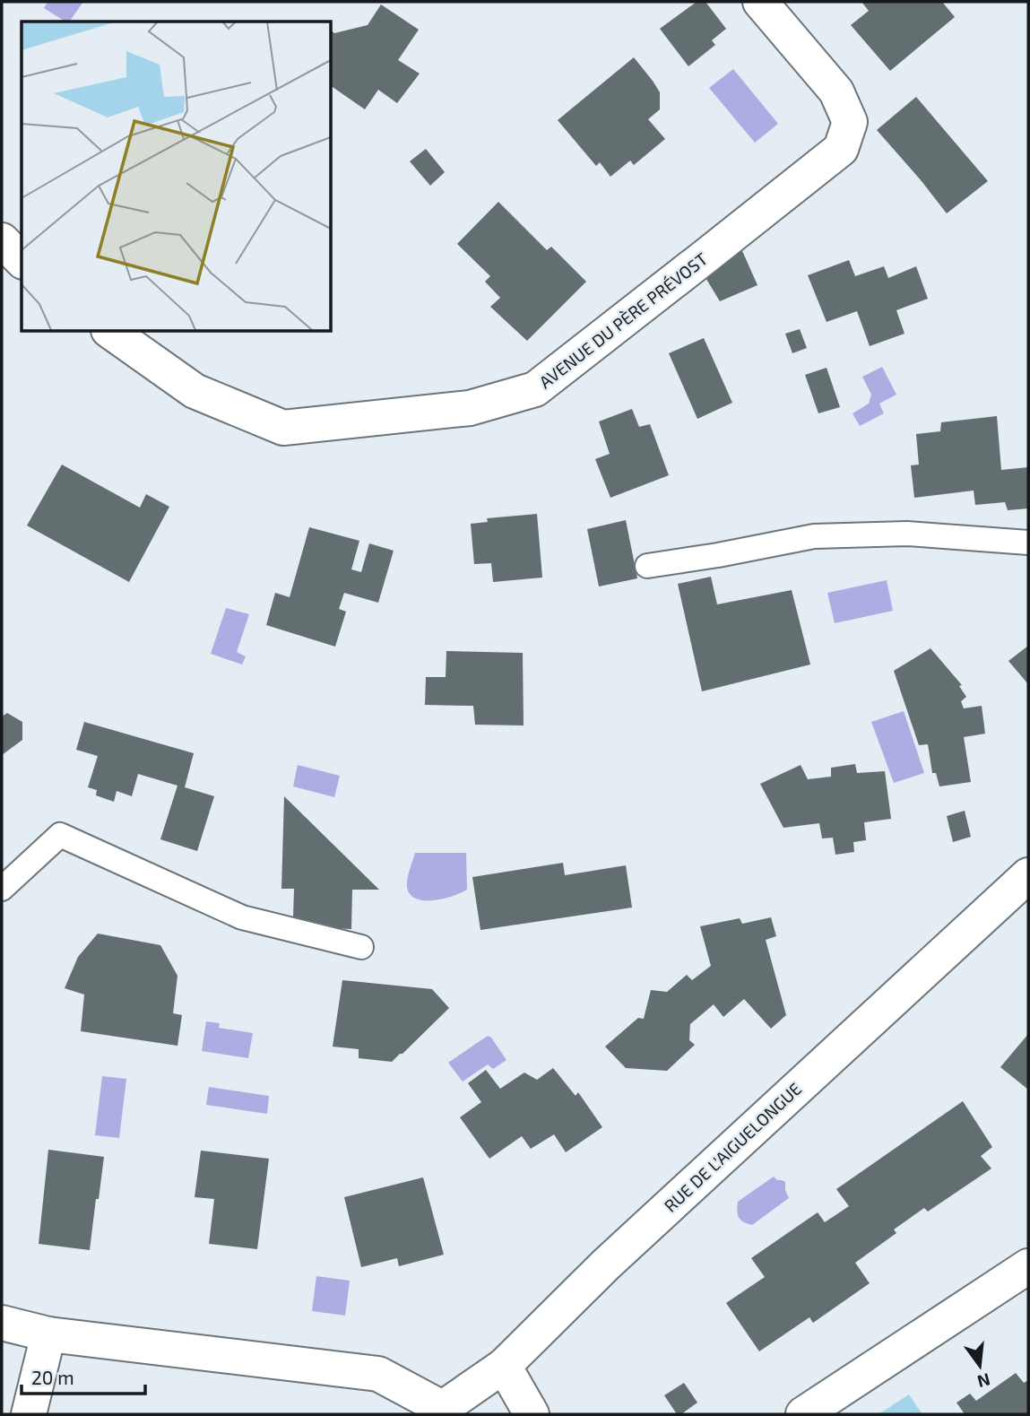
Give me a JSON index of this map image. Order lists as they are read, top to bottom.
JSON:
{
  "streets": {
    "street": ["AVENUE DU PÈRE PRÉVOST", "RUE DE L'AIGUELONGUE"]
  },
  "scale_bar": "20 m",
  "north": "bottom"
}
